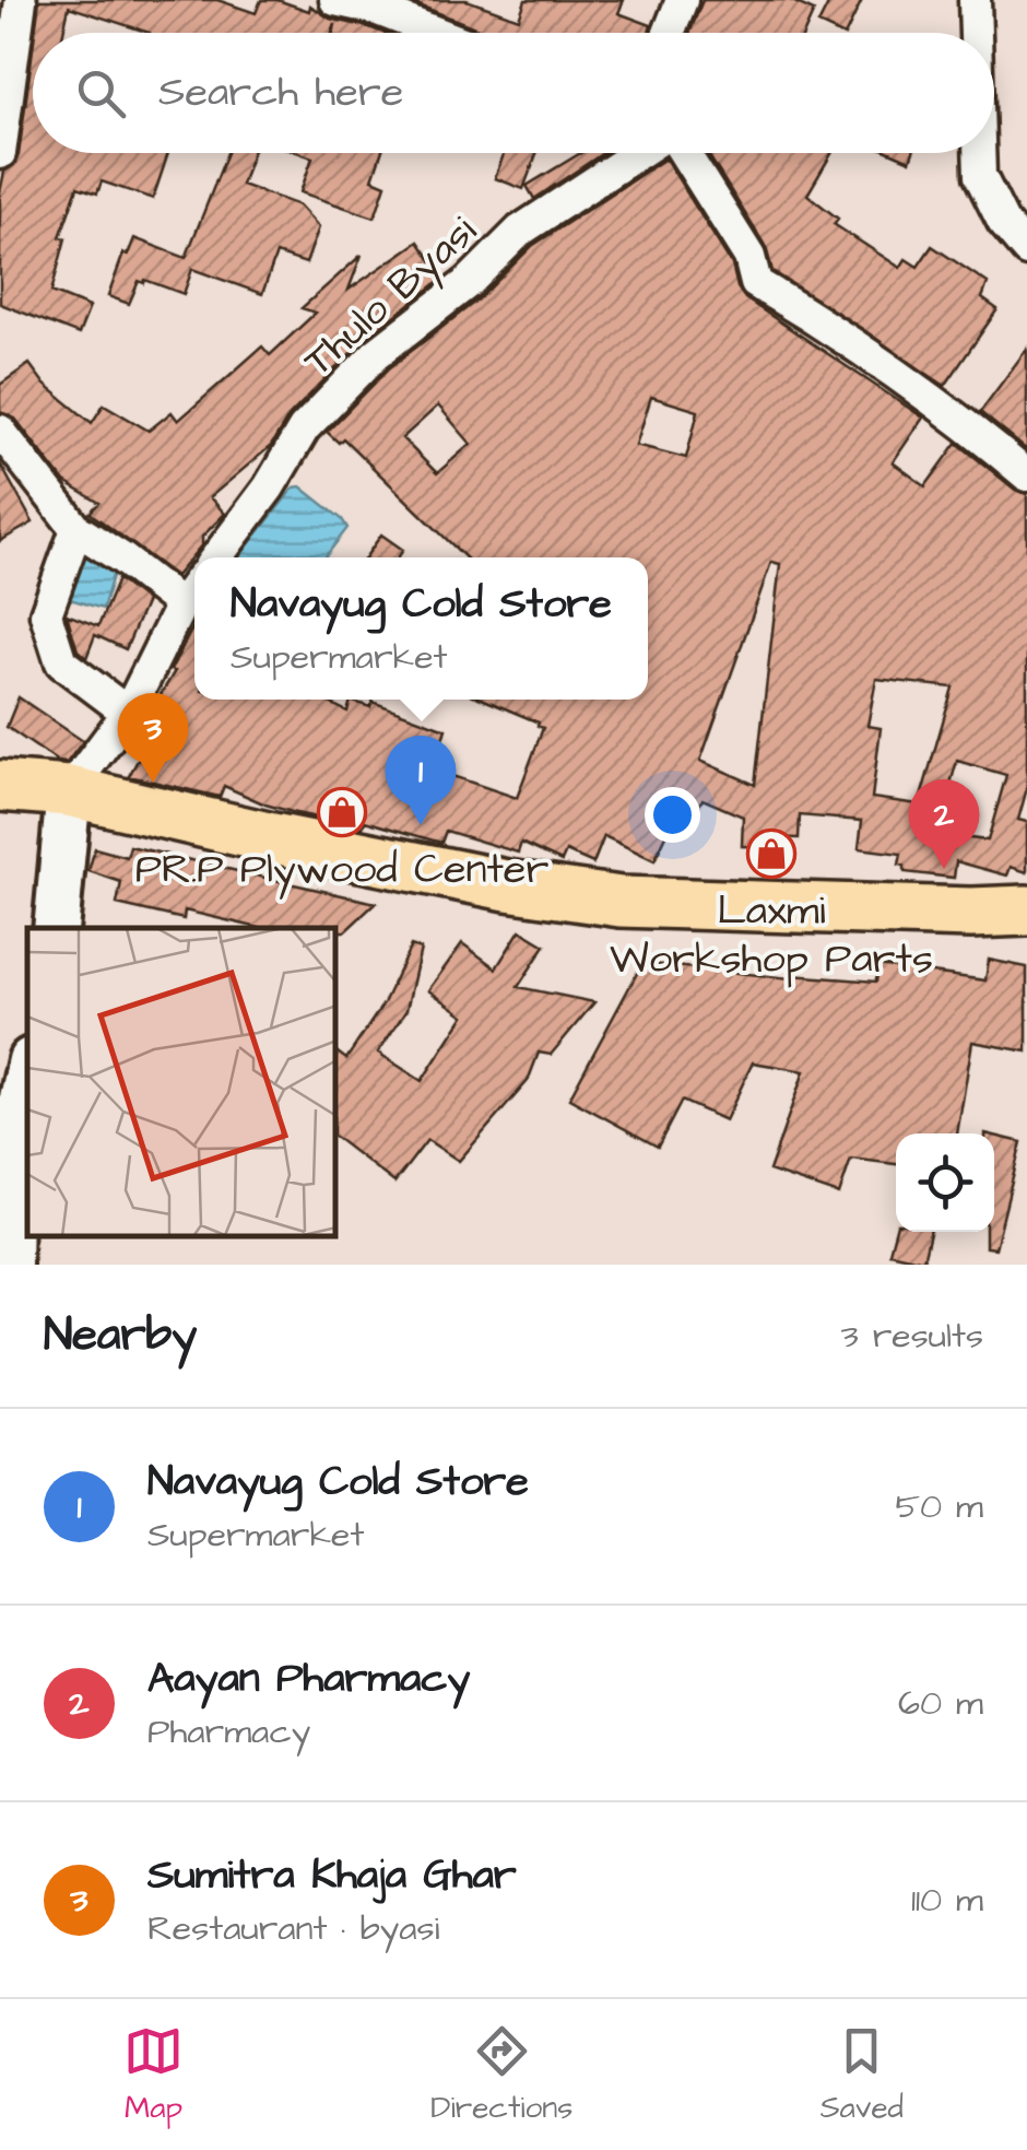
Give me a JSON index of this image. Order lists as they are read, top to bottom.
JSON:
{
  "streets": {
    "street": ["Thulo Byasi"]
  },
  "places": {
    "shop": ["PR.P Plywood Center", "Laxmi Workshop Parts"]
  },
  "page": {
    "search": "Search here",
    "popup": ["Navayug Cold Store", "Supermarket"],
    "pins": ["3", "1", "2"],
    "heading": ["Nearby", "3 results"],
    "list": [
      {
        "mark": "1",
        "name": "Navayug Cold Store",
        "note": "Supermarket",
        "value": "50 m"
      },
      {
        "mark": "2",
        "name": "Aayan Pharmacy",
        "note": "Pharmacy",
        "value": "60 m"
      },
      {
        "mark": "3",
        "name": "Sumitra Khaja Ghar",
        "note": "Restaurant · byasi",
        "value": "110 m"
      }
    ],
    "nav": ["Map", "Directions", "Saved"]
  }
}
